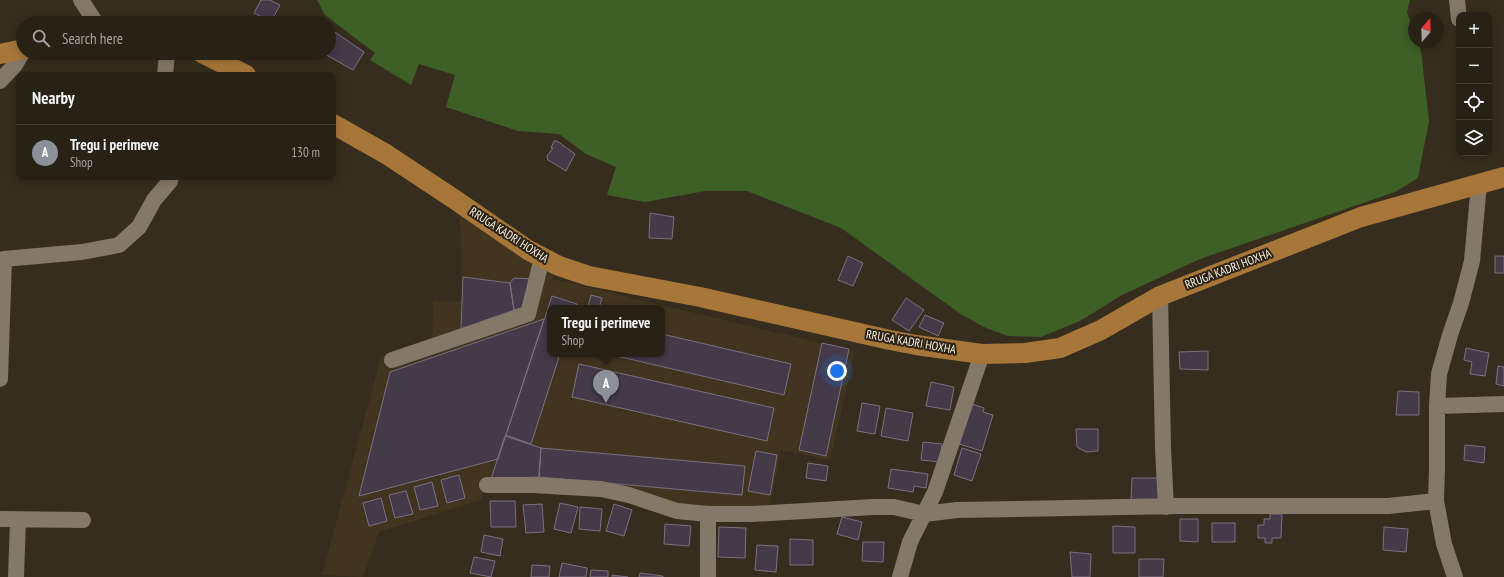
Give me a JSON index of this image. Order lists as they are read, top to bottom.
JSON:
{
  "streets": {
    "main road": ["RRUGA KADRI HOXHA"]
  },
  "north": "top",
  "page": {
    "map_buttons": ["+", "−"],
    "search": "Search here",
    "heading": "Nearby",
    "list": [
      {
        "mark": "A",
        "name": "Tregu i perimeve",
        "note": "Shop",
        "value": "130 m"
      }
    ],
    "popup": ["Tregu i perimeve", "Shop"],
    "pins": "A"
  }
}
